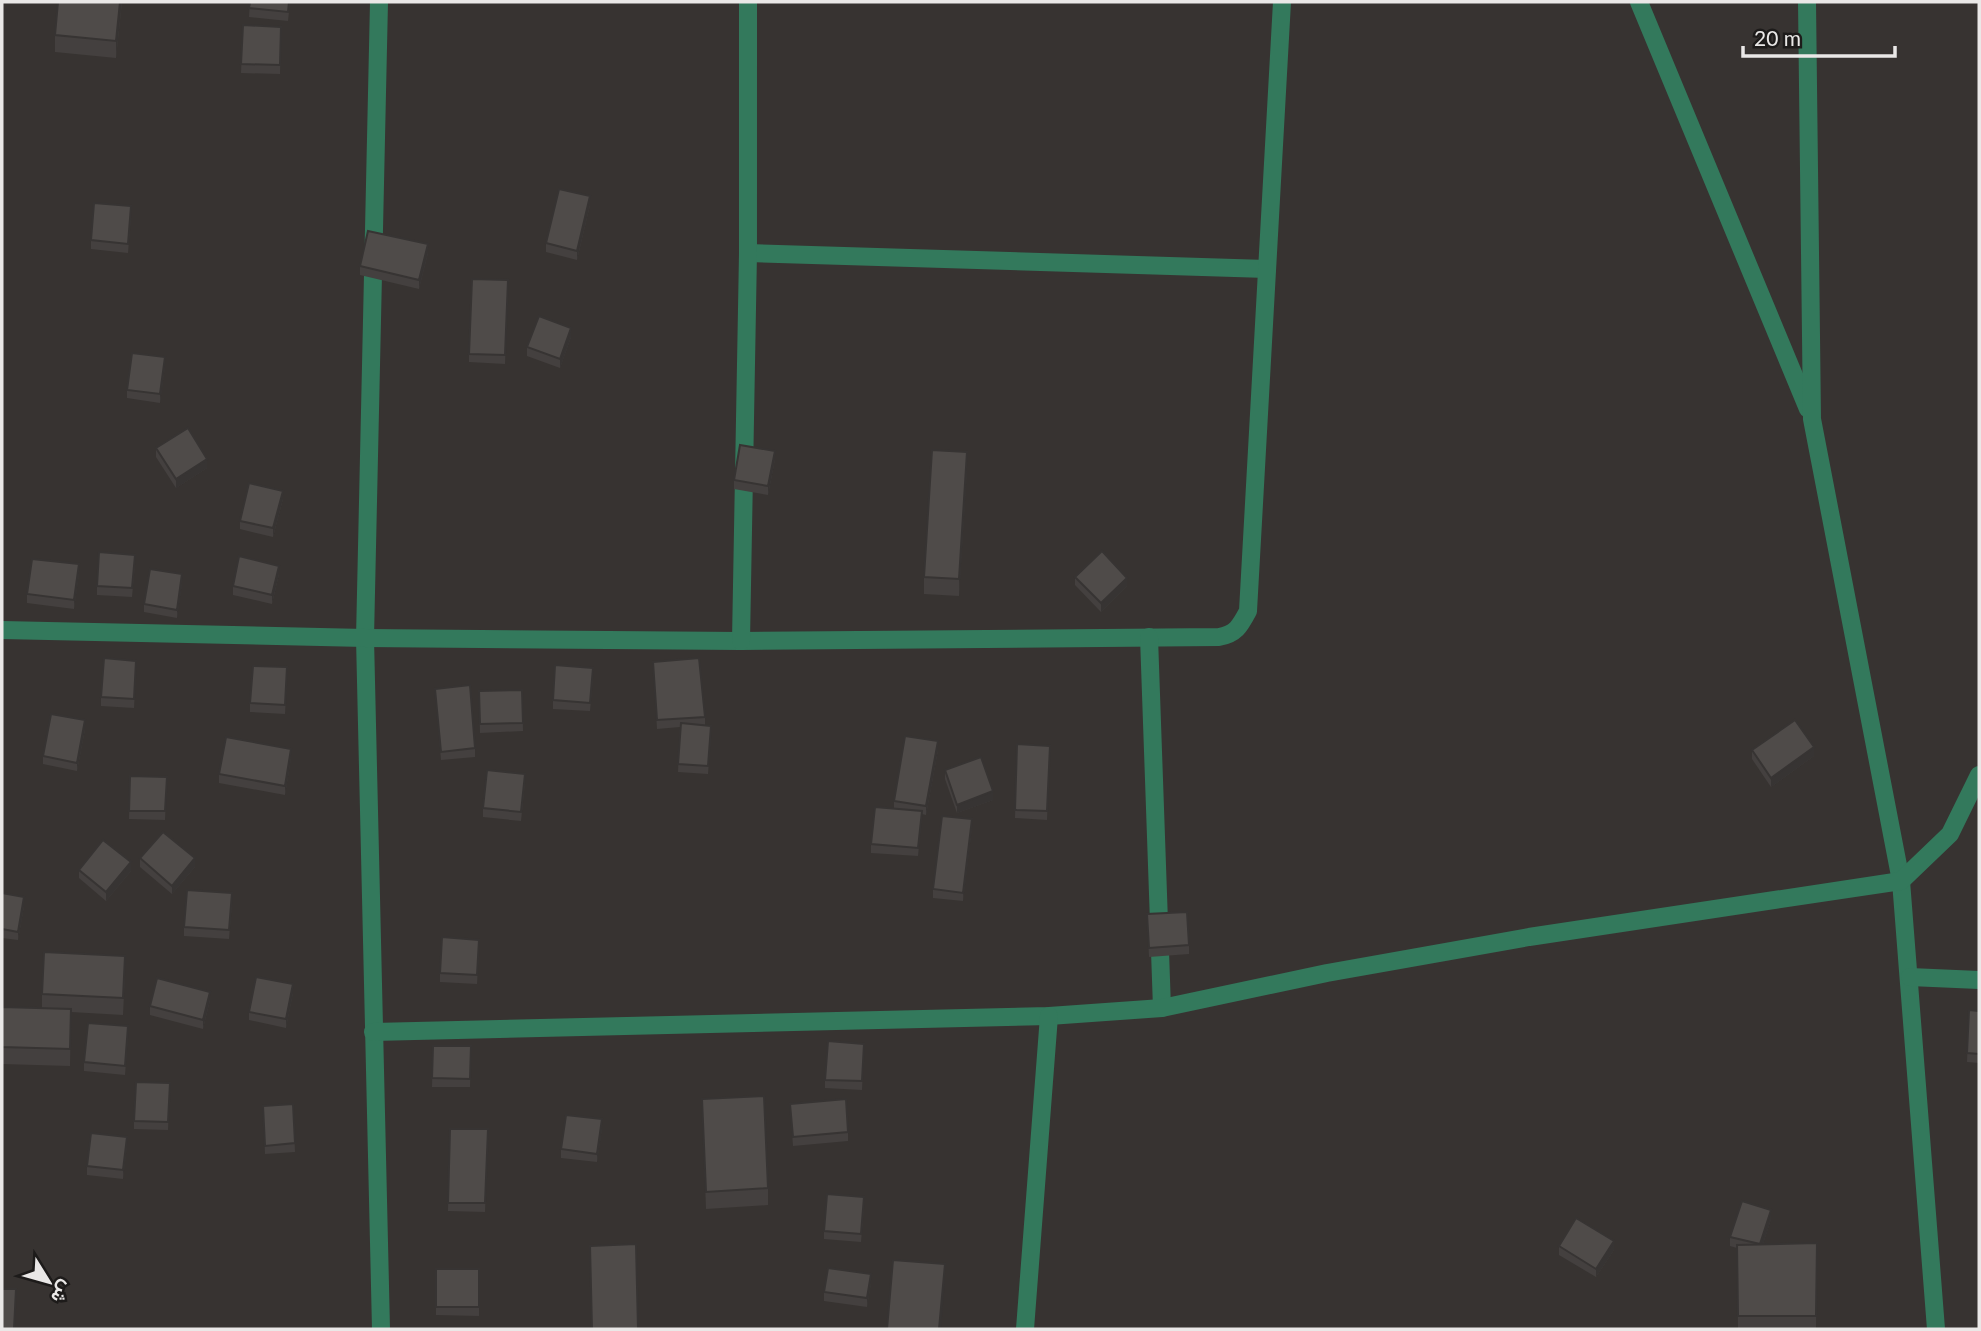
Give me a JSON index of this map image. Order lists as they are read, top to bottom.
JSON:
{
  "scale_bar": "20 m",
  "north": "bottom right"
}
